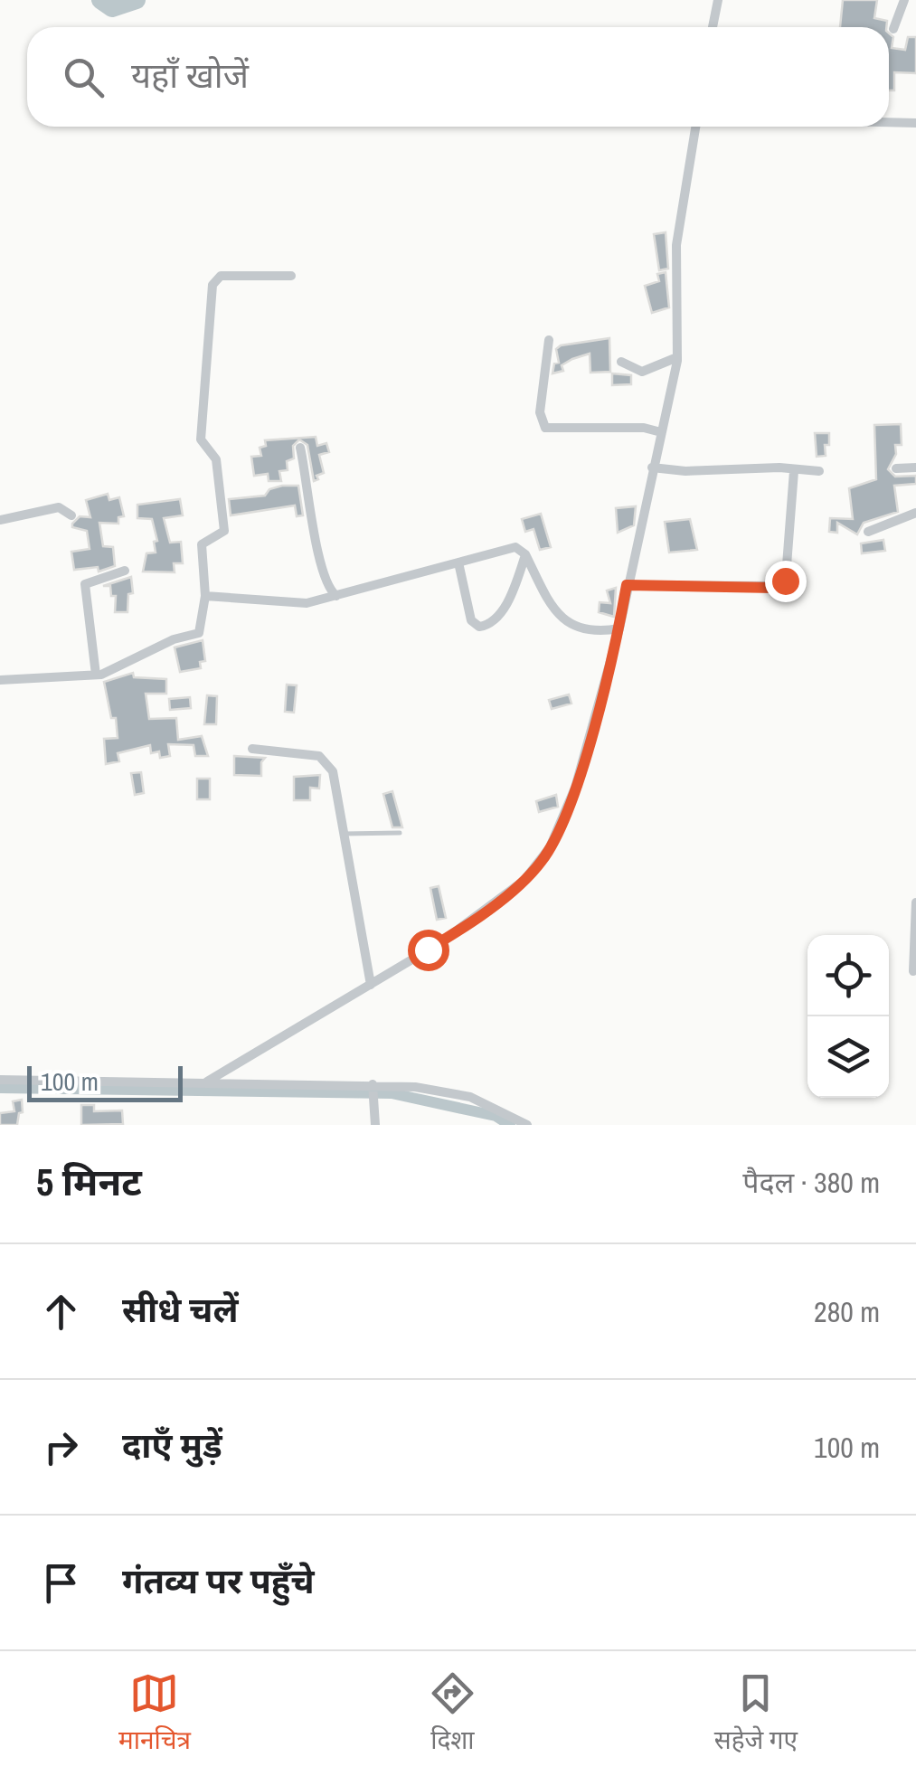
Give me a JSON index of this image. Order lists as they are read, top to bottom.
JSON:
{
  "scale_bar": "100 m",
  "page": {
    "search": "यहाँ खोजें",
    "scale": "100 m",
    "heading": ["5 मिनट", "पैदल · 380 m"],
    "list": [
      ["सीधे चलें", "280 m"],
      ["दाएँ मुड़ें", "100 m"],
      "गंतव्य पर पहुँचे"
    ],
    "nav": ["मानचित्र", "दिशा", "सहेजे गए"]
  }
}
